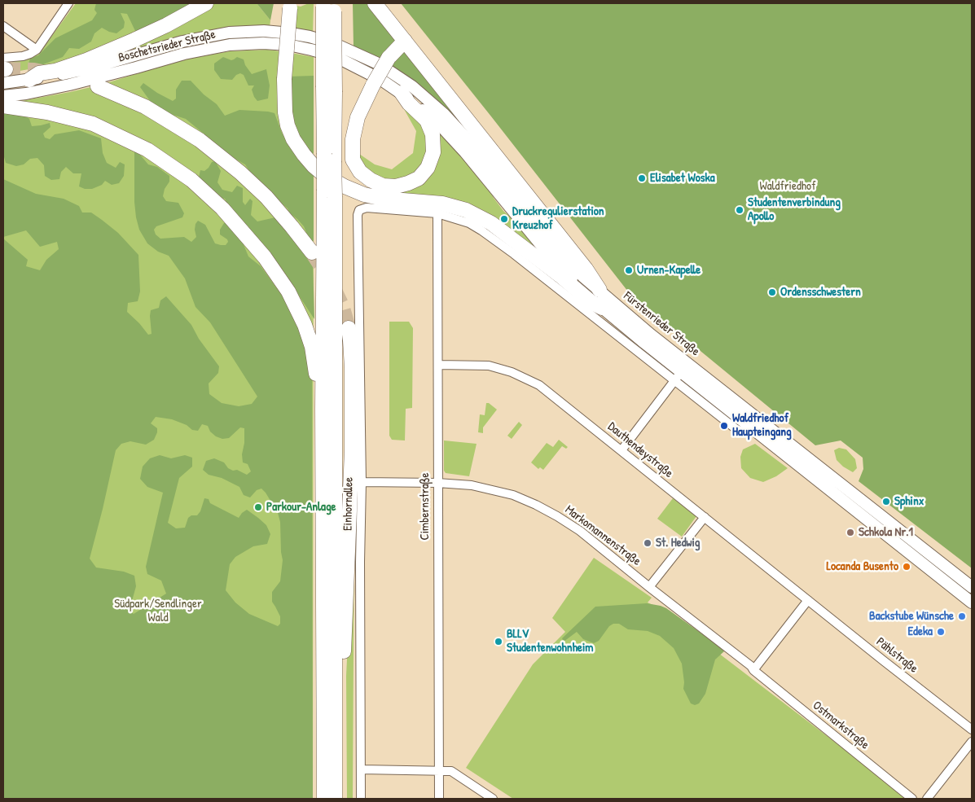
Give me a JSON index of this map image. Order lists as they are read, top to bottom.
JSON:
{
  "streets": {
    "main road": ["Boschetsrieder Straße", "Fürstenrieder Straße"],
    "street": [
      "Dauthendeystraße",
      "Einhornallee",
      "Cimbernstraße",
      "Markomannenstraße",
      "Pählstraße",
      "Ostmarkstraße"
    ]
  },
  "crossings": [
    ["Boschetsrieder Straße", "Fürstenrieder Straße"],
    ["Fürstenrieder Straße", "Einhornallee"],
    ["Fürstenrieder Straße", "Cimbernstraße"],
    ["Dauthendeystraße", "Cimbernstraße"],
    ["Dauthendeystraße", "Pählstraße"],
    ["Einhornallee", "Markomannenstraße"],
    ["Cimbernstraße", "Markomannenstraße"],
    ["Markomannenstraße", "Ostmarkstraße"]
  ],
  "parks": ["Waldfriedhof", "Südpark/Sendlinger Wald"],
  "places": [
    "Elisabet Woska",
    "Studentenverbindung Apollo",
    "Druckregulierstation Kreuzhof",
    "Urnen-Kapelle",
    "Ordensschwestern",
    "Waldfriedhof Haupteingang",
    "Sphinx",
    "Parkour-Anlage",
    "Schkola Nr.1",
    "St. Hedwig",
    "Locanda Busento",
    "Backstube Wünsche",
    "Edeka",
    "BLLV Studentenwohnheim"
  ]
}
